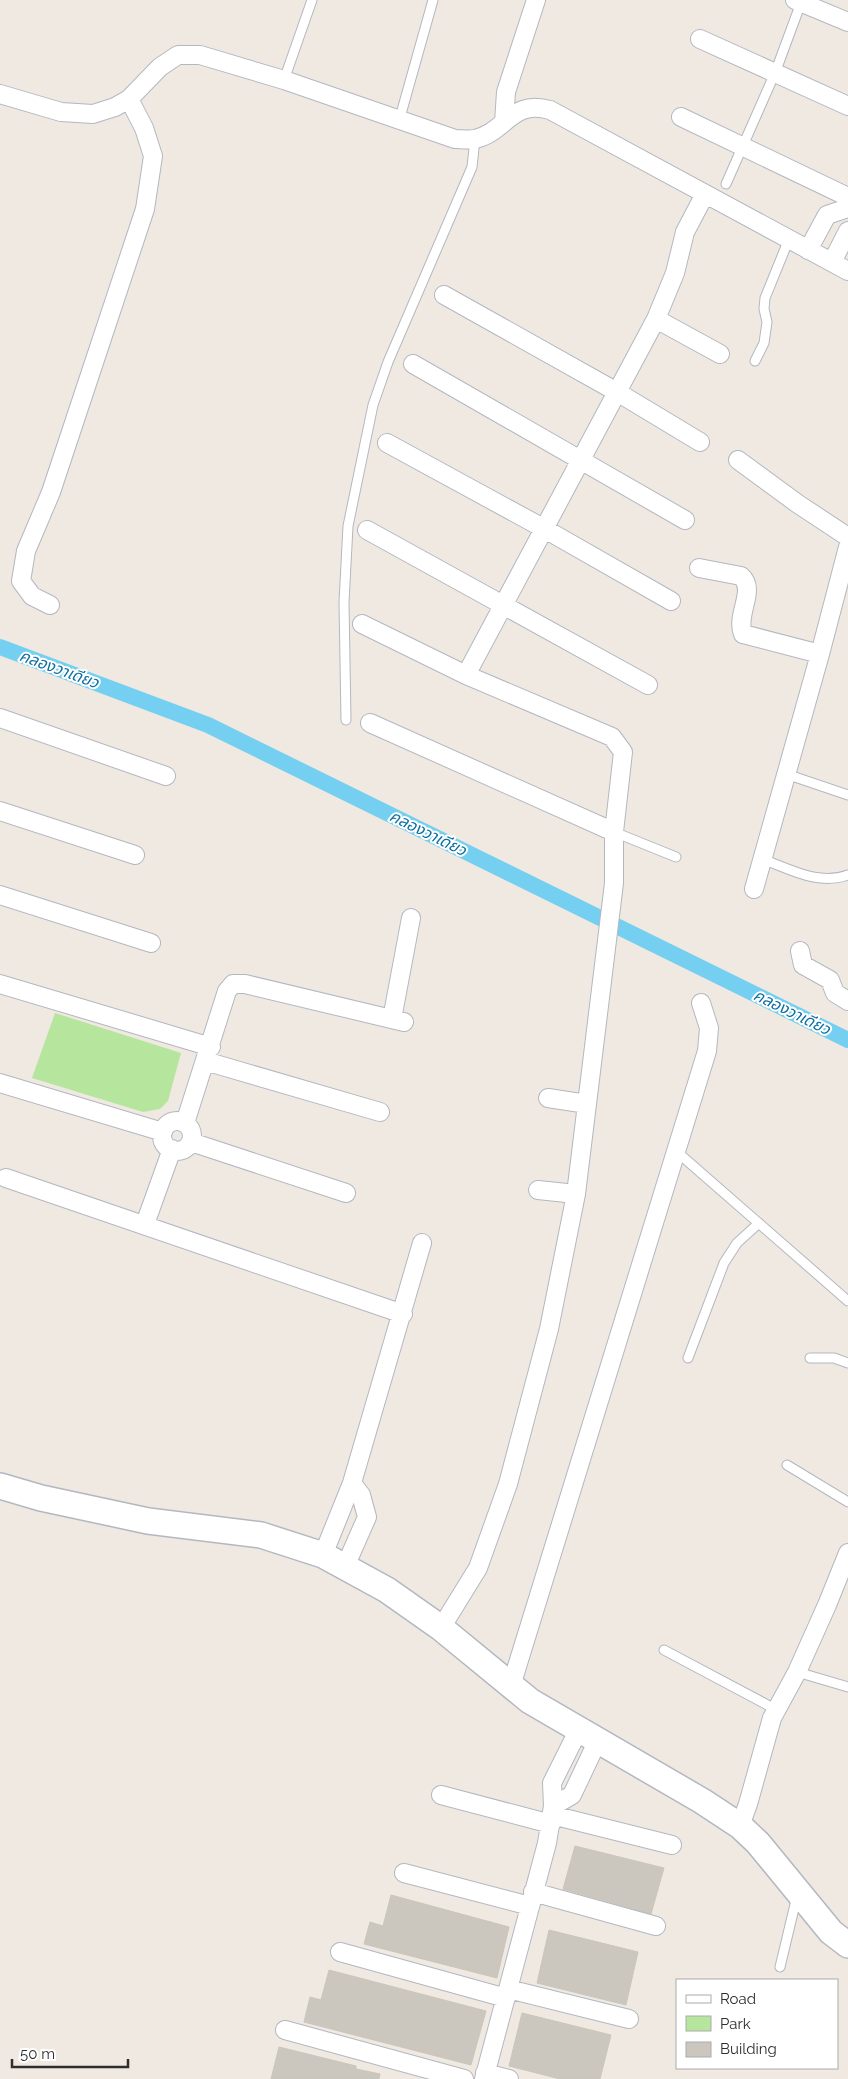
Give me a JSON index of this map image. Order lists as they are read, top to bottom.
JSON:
{
  "water": ["คลองวาเดียว"],
  "legend": ["Road", "Park", "Building"],
  "scale_bar": "50 m"
}
